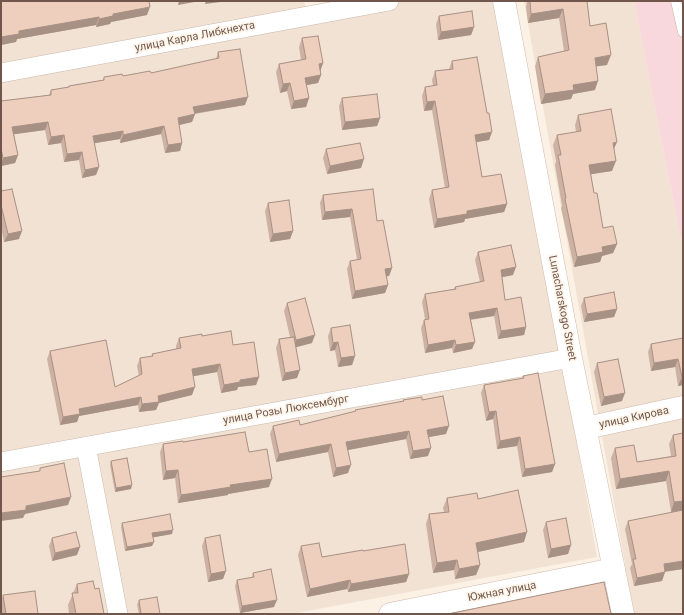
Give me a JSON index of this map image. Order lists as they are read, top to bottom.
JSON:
{
  "streets": {
    "street": [
      "улица Карла Либкнехта",
      "Lunacharskogo Street",
      "улица Розы Люксембург",
      "улица Кирова",
      "Южная улица"
    ]
  },
  "crossings": [
    ["Lunacharskogo Street", "улица Розы Люксембург"],
    ["Lunacharskogo Street", "улица Кирова"],
    ["Lunacharskogo Street", "Южная улица"]
  ]
}
